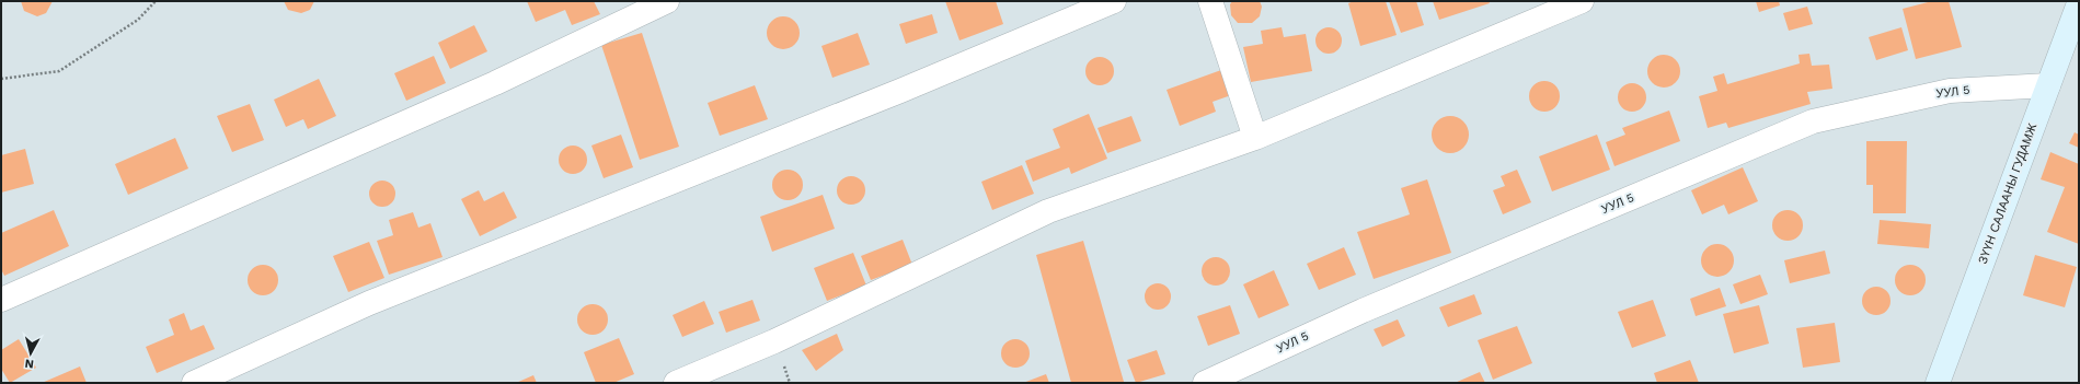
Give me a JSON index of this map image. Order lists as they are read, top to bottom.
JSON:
{
  "streets": {
    "main road": ["ЗҮҮН САЛААНЫ ГУДАМЖ"],
    "street": ["УУЛ 5"]
  },
  "crossings": [
    ["УУЛ 5", "ЗҮҮН САЛААНЫ ГУДАМЖ"]
  ],
  "north": "bottom"
}
